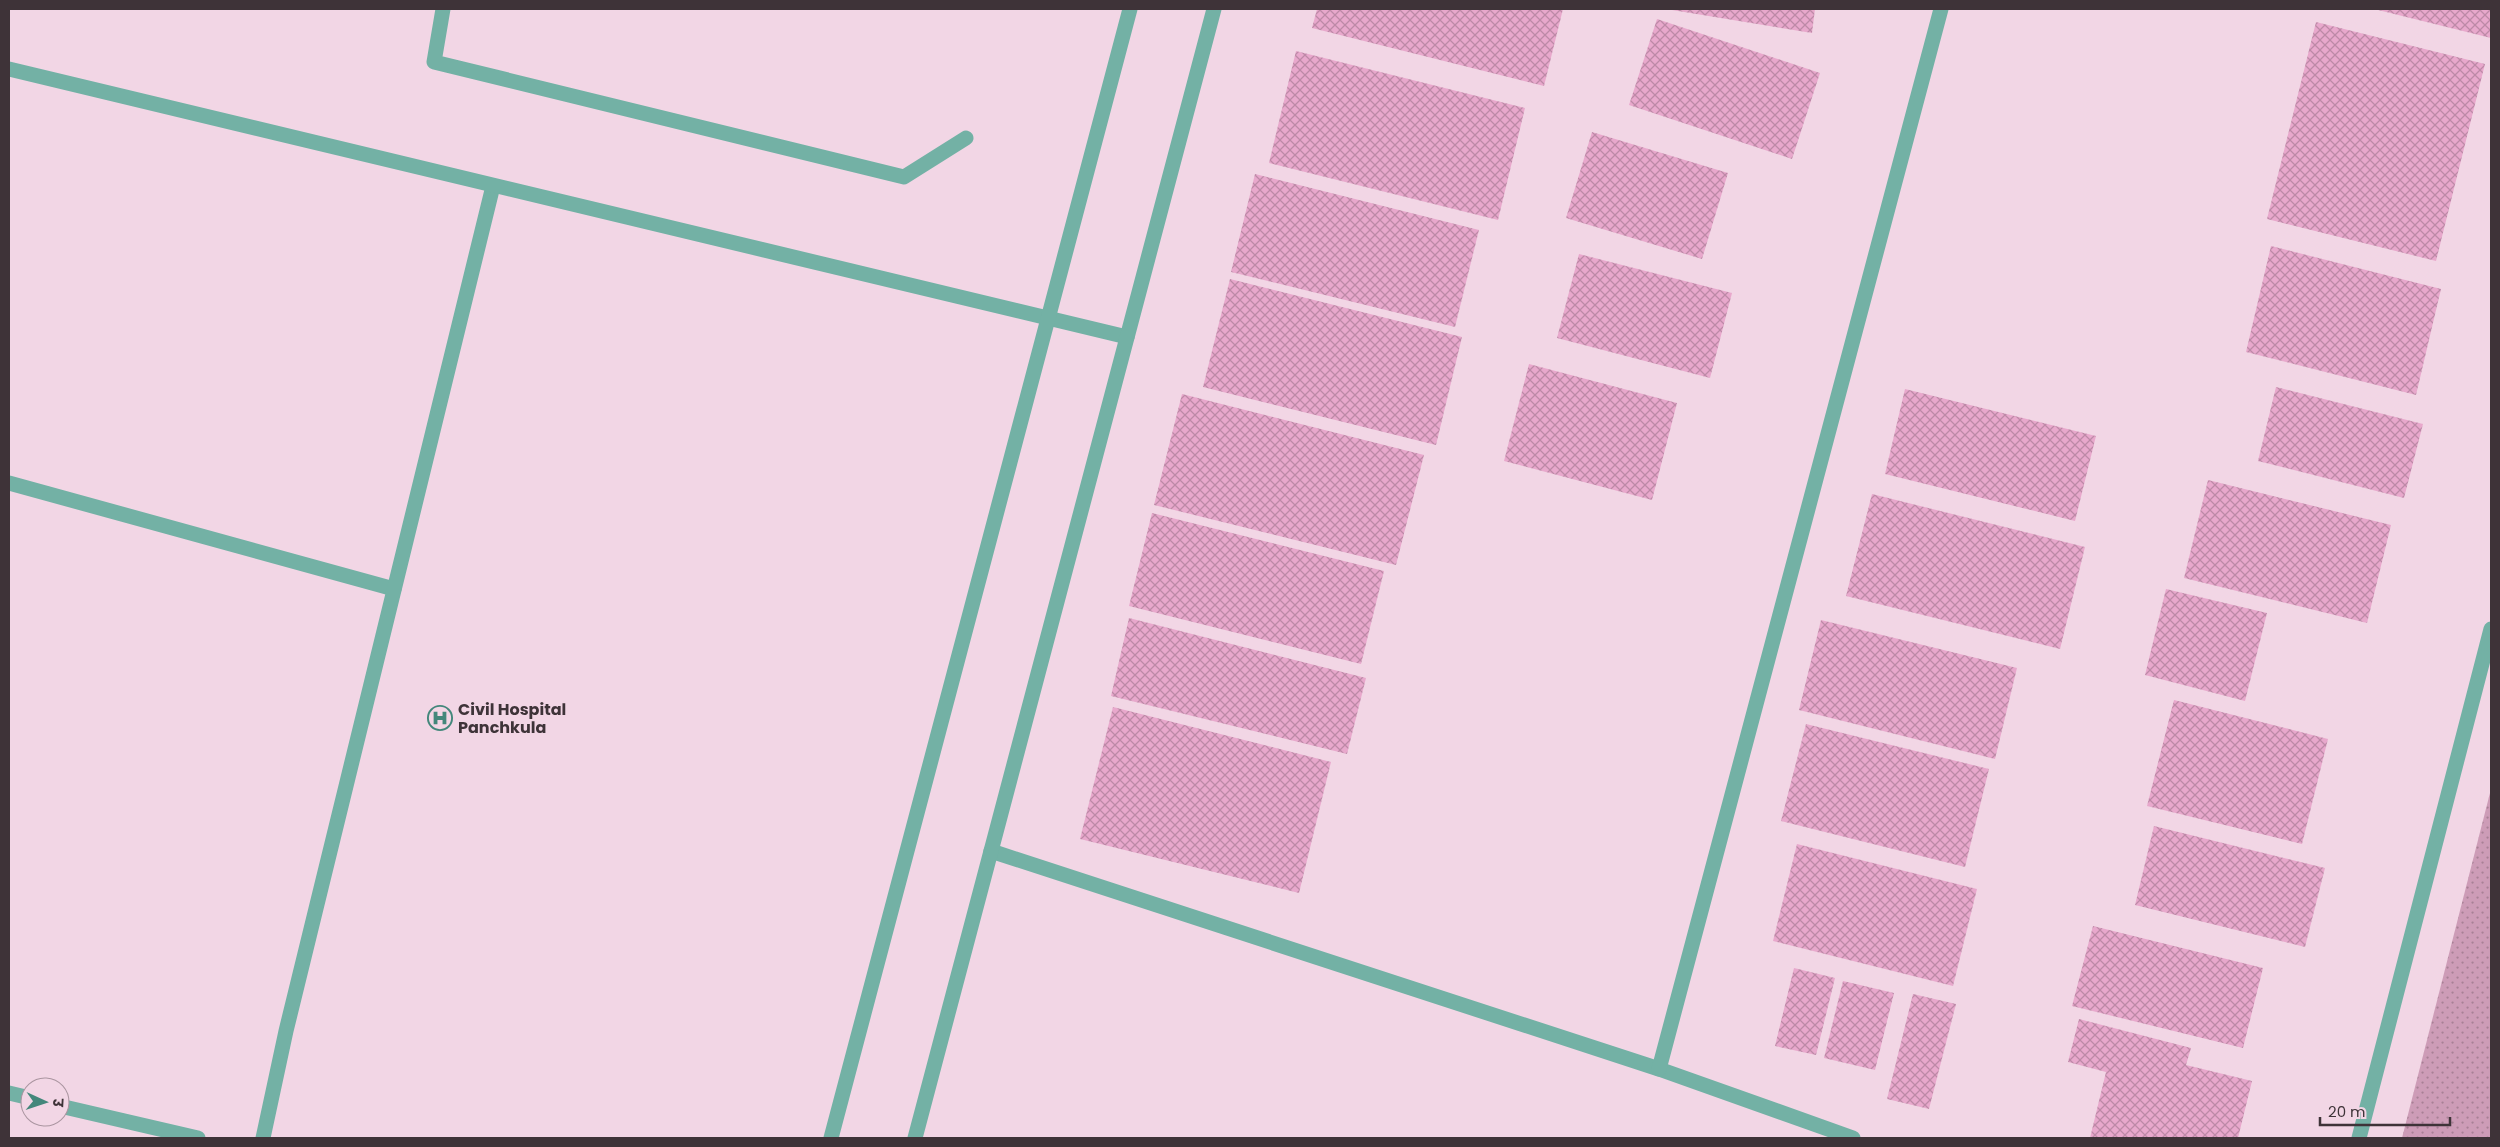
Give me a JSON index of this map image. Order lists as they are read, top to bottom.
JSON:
{
  "places": {
    "hospital": ["Civil Hospital Panchkula"]
  },
  "scale_bar": "20 m",
  "north": "right"
}
